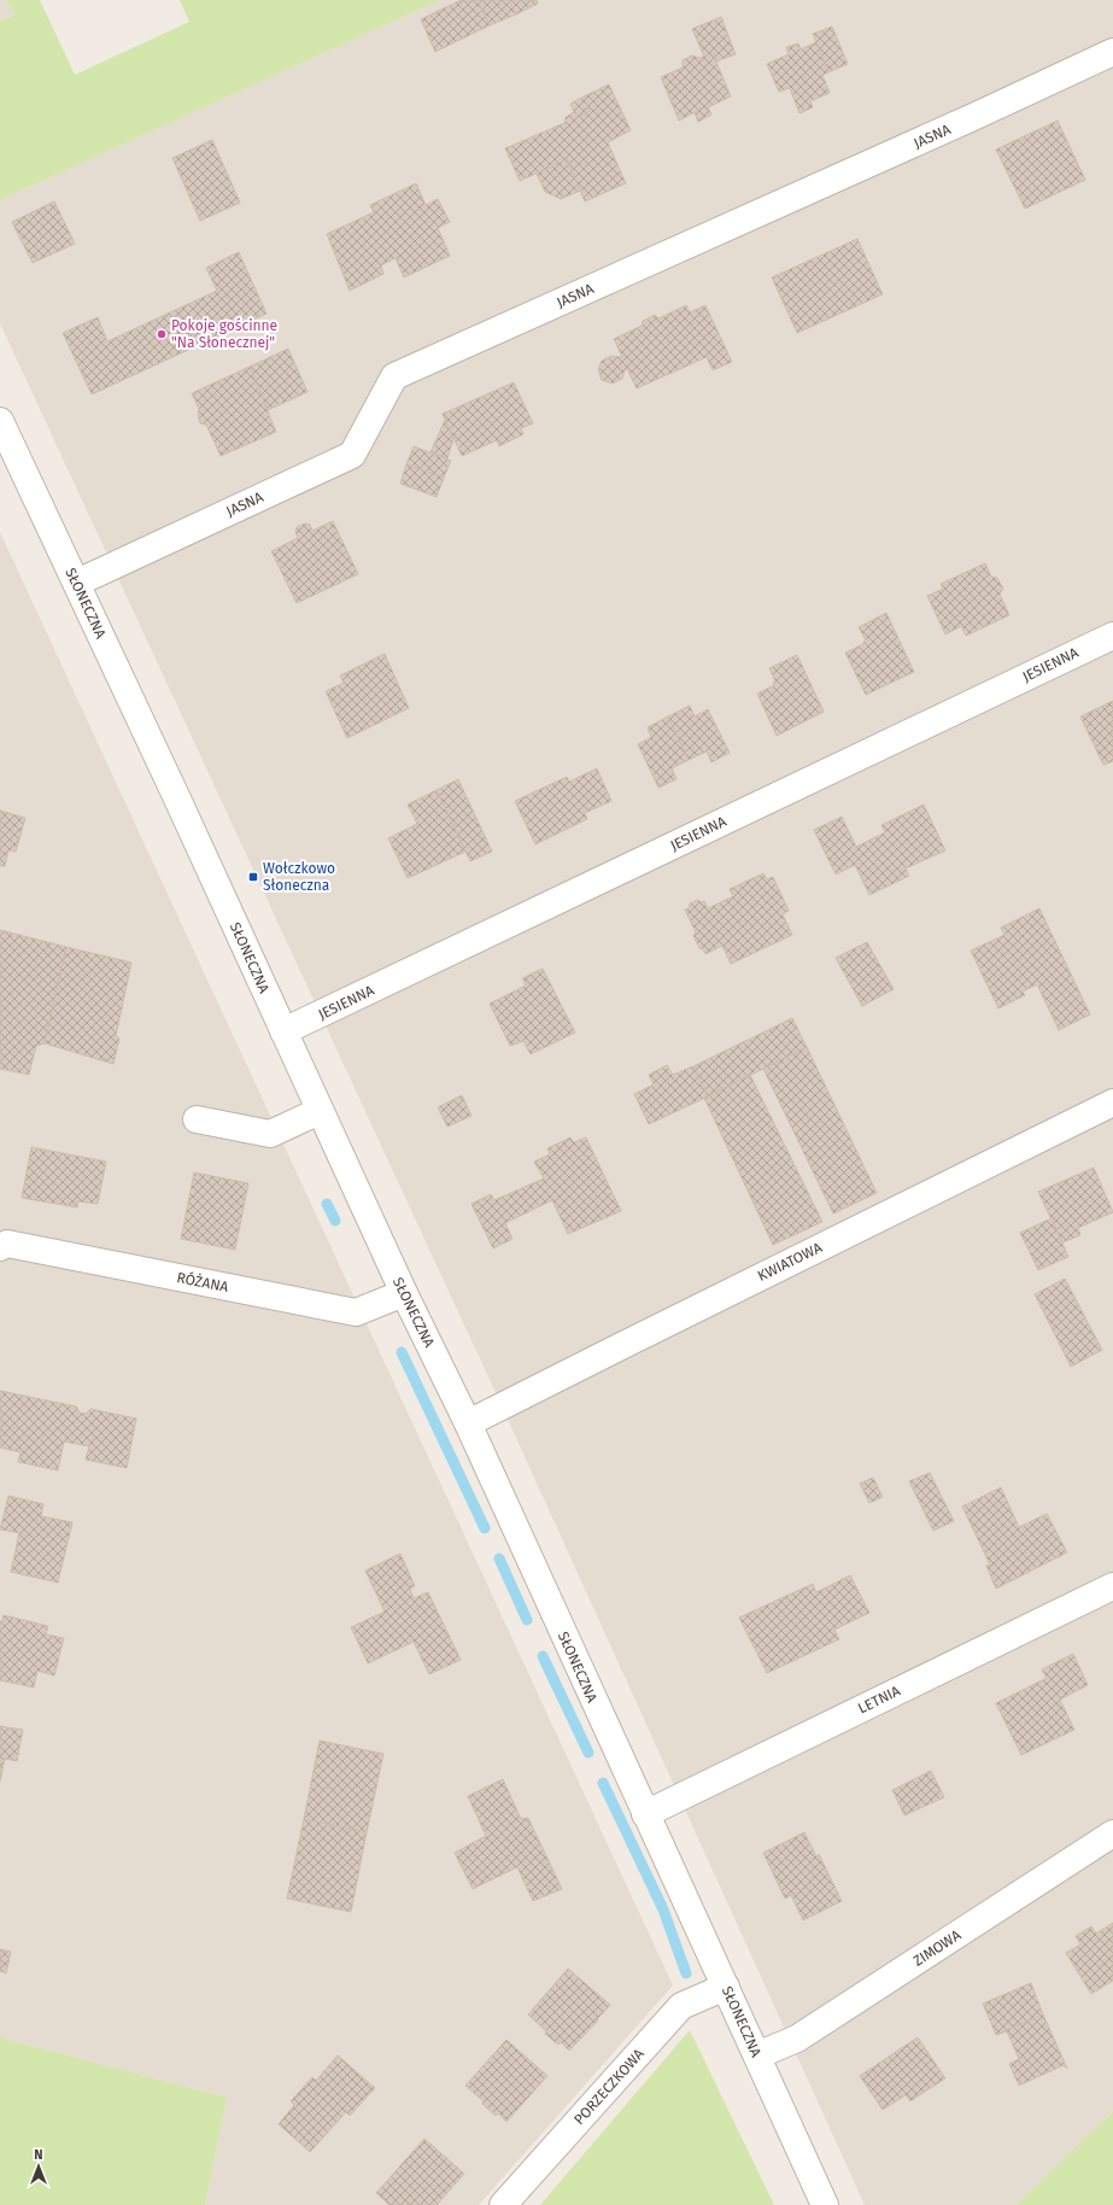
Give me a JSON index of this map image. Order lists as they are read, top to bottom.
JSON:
{
  "streets": {
    "street": [
      "JASNA",
      "SŁONECZNA",
      "JESIENNA",
      "KWIATOWA",
      "RÓŻANA",
      "LETNIA",
      "ZIMOWA",
      "PORZECZKOWA"
    ]
  },
  "crossings": [
    ["JASNA", "SŁONECZNA"],
    ["SŁONECZNA", "JESIENNA"],
    ["SŁONECZNA", "KWIATOWA"],
    ["SŁONECZNA", "RÓŻANA"],
    ["SŁONECZNA", "LETNIA"],
    ["SŁONECZNA", "ZIMOWA"],
    ["SŁONECZNA", "PORZECZKOWA"]
  ],
  "places": {
    "other": ["Pokoje gościnne \"Na Słonecznej\""],
    "transit": ["Wołczkowo Słoneczna"]
  },
  "north": "top"
}
